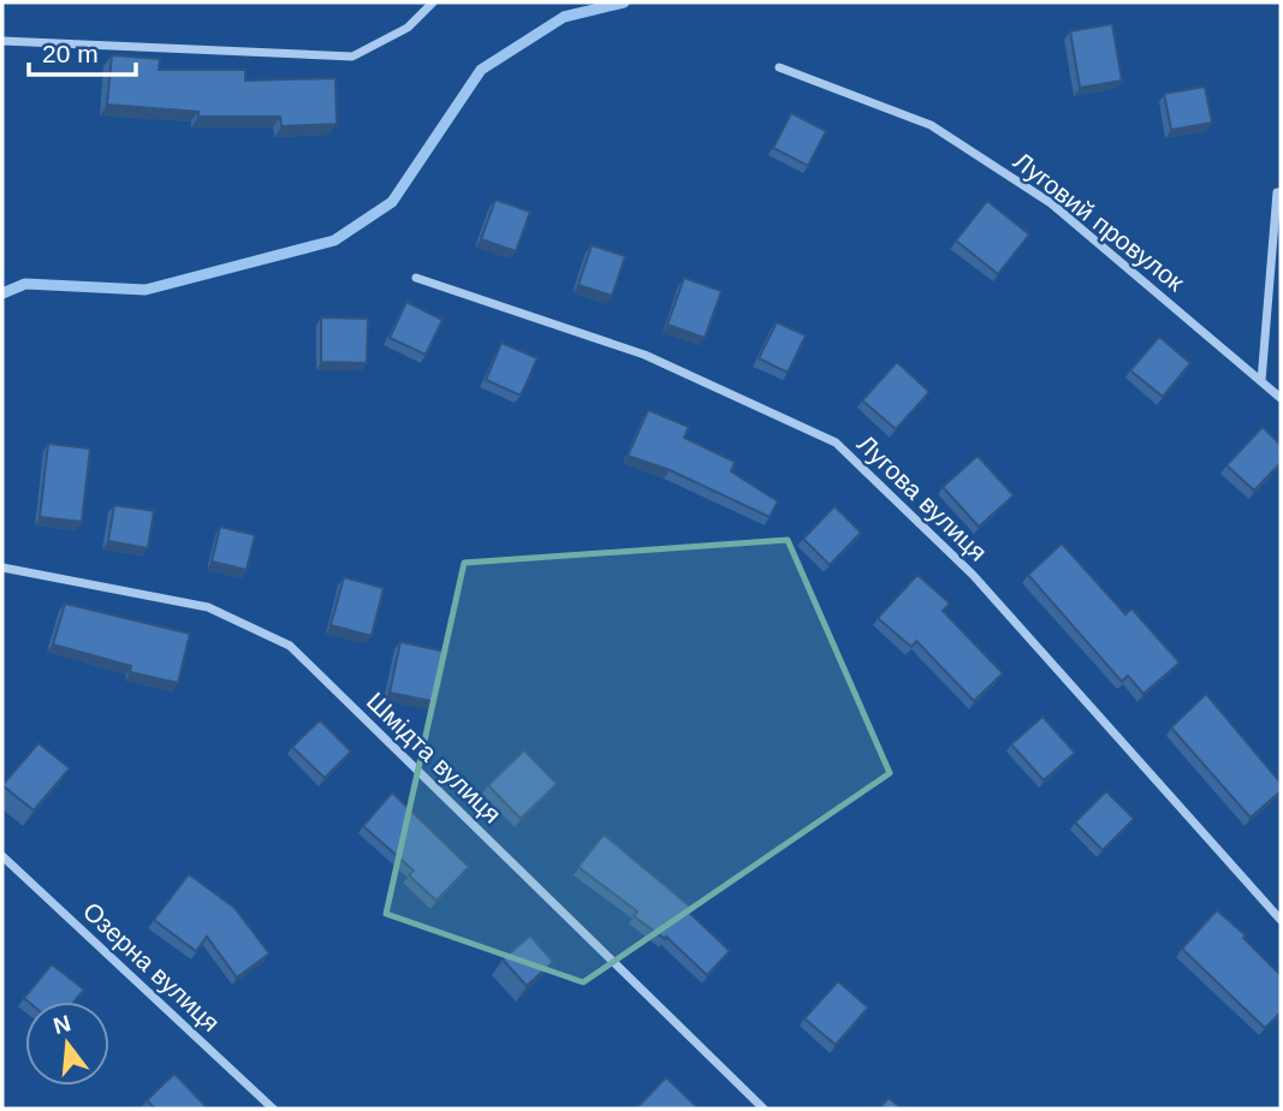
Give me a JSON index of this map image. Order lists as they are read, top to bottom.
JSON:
{
  "streets": {
    "street": [
      "Луговий провулок",
      "Лугова вулиця",
      "Шмідта вулиця",
      "Озерна вулиця"
    ]
  },
  "scale_bar": "20 m",
  "north": "top"
}
